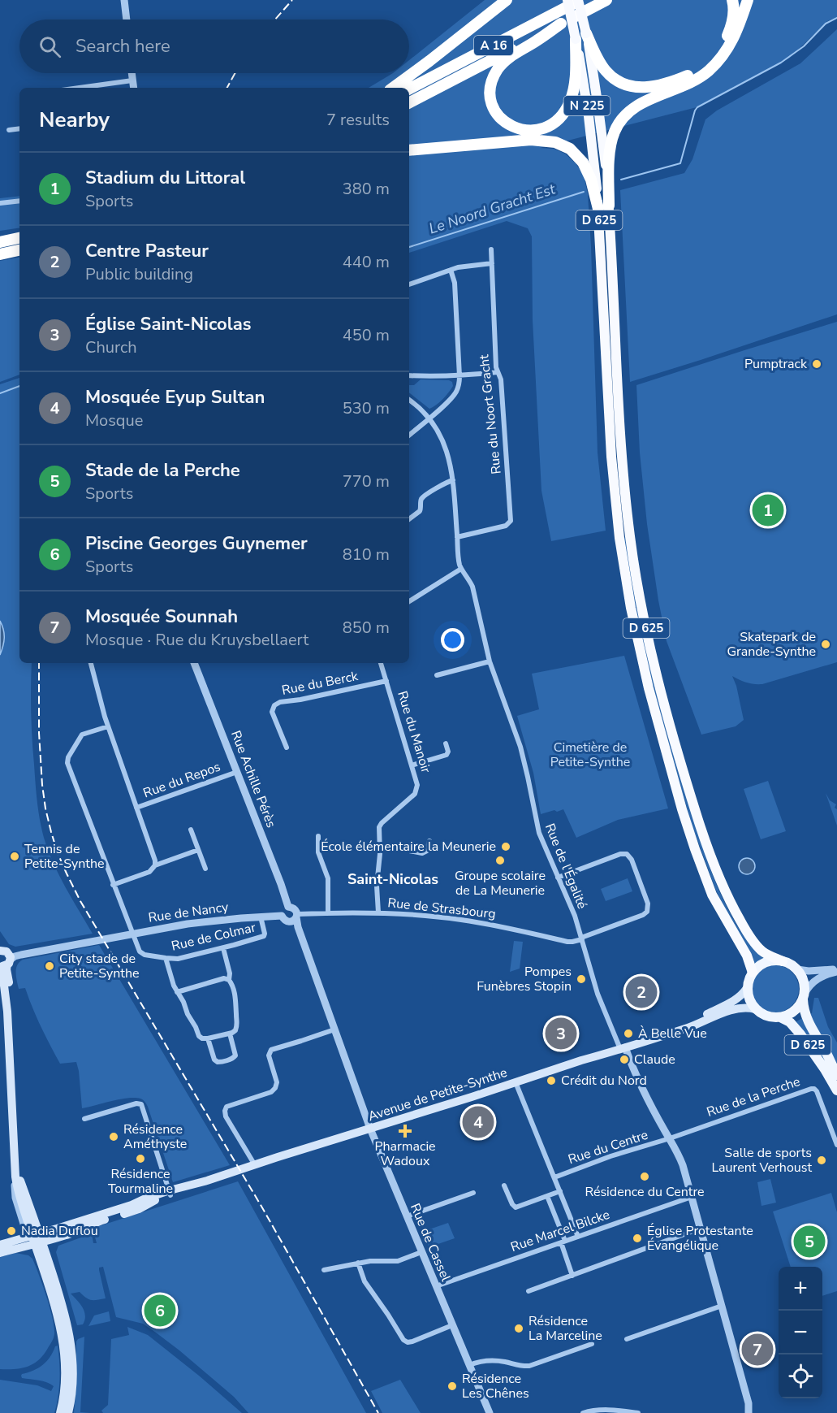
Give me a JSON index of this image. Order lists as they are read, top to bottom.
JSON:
{
  "streets": {
    "highway": ["A 16", "N 225", "D 625"],
    "main road": ["Avenue de Petite-Synthe"],
    "street": [
      "Rue du Noort Gracht",
      "Rue du Berck",
      "Rue du Manoir",
      "Rue Achille Pérès",
      "Rue du Repos",
      "Rue de l'Égalité",
      "Rue de Strasbourg",
      "Rue de Nancy",
      "Rue de Colmar",
      "Rue de la Perche",
      "Rue du Centre",
      "Rue Marcel Bilcke",
      "Rue de Cassel"
    ]
  },
  "crossings": [
    ["A 16", "N 225"],
    ["N 225", "D 625"],
    ["D 625", "Avenue de Petite-Synthe"],
    ["Rue du Noort Gracht", "Rue de l'Égalité"],
    ["Rue du Berck", "Rue du Manoir"],
    ["Rue du Manoir", "Rue de Strasbourg"],
    ["Rue Achille Pérès", "Rue du Repos"],
    ["Rue Achille Pérès", "Rue de Strasbourg"],
    ["Rue Achille Pérès", "Rue de Nancy"],
    ["Rue de l'Égalité", "Rue de Strasbourg"],
    ["Rue de l'Égalité", "Avenue de Petite-Synthe"],
    ["Rue de Strasbourg", "Rue de Nancy"],
    ["Rue de Nancy", "Rue de Colmar"],
    ["Avenue de Petite-Synthe", "Rue de Cassel"],
    ["Rue de la Perche", "Rue du Centre"],
    ["Rue Marcel Bilcke", "Rue de Cassel"]
  ],
  "districts": ["Saint-Nicolas"],
  "water": ["Le Noord Gracht Est"],
  "parks": ["Cimetière de Petite-Synthe"],
  "places": {
    "other": [
      "Pumptrack",
      "Skatepark de Grande-Synthe",
      "École élémentaire la Meunerie",
      "Tennis de Petite-Synthe",
      "Groupe scolaire de La Meunerie",
      "City stade de Petite-Synthe",
      "Pompes Funèbres Stopin",
      "À Belle Vue",
      "Claude",
      "Crédit du Nord",
      "Résidence Améthyste",
      "Résidence Tourmaline",
      "Salle de sports Laurent Verhoust",
      "Résidence du Centre",
      "Nadia Duflou",
      "Église Protestante Évangélique",
      "Résidence La Marceline",
      "Résidence Les Chênes"
    ],
    "health": ["Pharmacie Wadoux"]
  },
  "page": {
    "search": "Search here",
    "heading": ["Nearby", "7 results"],
    "list": [
      {
        "mark": "1",
        "name": "Stadium du Littoral",
        "note": "Sports",
        "value": "380 m"
      },
      {
        "mark": "2",
        "name": "Centre Pasteur",
        "note": "Public building",
        "value": "440 m"
      },
      {
        "mark": "3",
        "name": "Église Saint-Nicolas",
        "note": "Church",
        "value": "450 m"
      },
      {
        "mark": "4",
        "name": "Mosquée Eyup Sultan",
        "note": "Mosque",
        "value": "530 m"
      },
      {
        "mark": "5",
        "name": "Stade de la Perche",
        "note": "Sports",
        "value": "770 m"
      },
      {
        "mark": "6",
        "name": "Piscine Georges Guynemer",
        "note": "Sports",
        "value": "810 m"
      },
      {
        "mark": "7",
        "name": "Mosquée Sounnah",
        "note": "Mosque · Rue du Kruysbellaert",
        "value": "850 m"
      }
    ],
    "pins": [
      "1",
      "2",
      "3",
      "4",
      "5",
      "6",
      "7"
    ],
    "map_buttons": ["+", "−"]
  }
}
